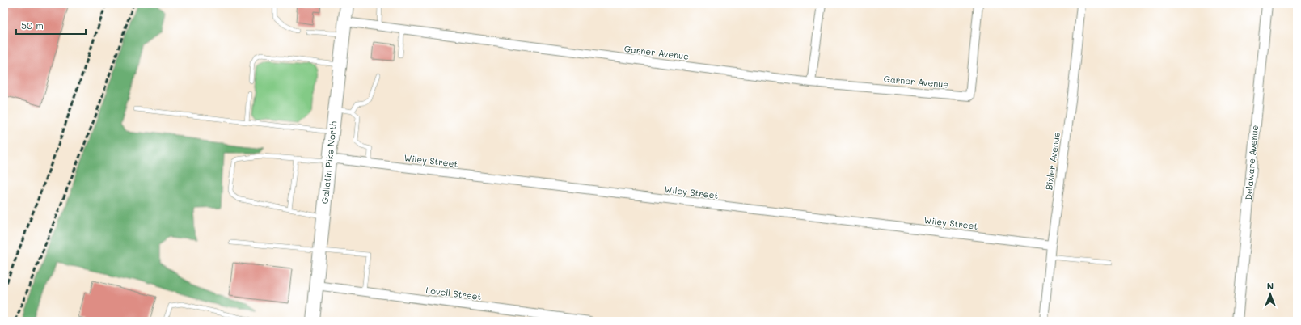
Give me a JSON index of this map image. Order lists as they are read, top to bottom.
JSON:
{
  "streets": {
    "main road": ["Gallatin Pike North"],
    "street": [
      "Garner Avenue",
      "Wiley Street",
      "Bixler Avenue",
      "Delaware Avenue",
      "Lovell Street"
    ]
  },
  "crossings": [
    ["Garner Avenue", "Gallatin Pike North"],
    ["Wiley Street", "Bixler Avenue"],
    ["Wiley Street", "Gallatin Pike North"],
    ["Gallatin Pike North", "Lovell Street"]
  ],
  "scale_bar": "50 m",
  "north": "top"
}
